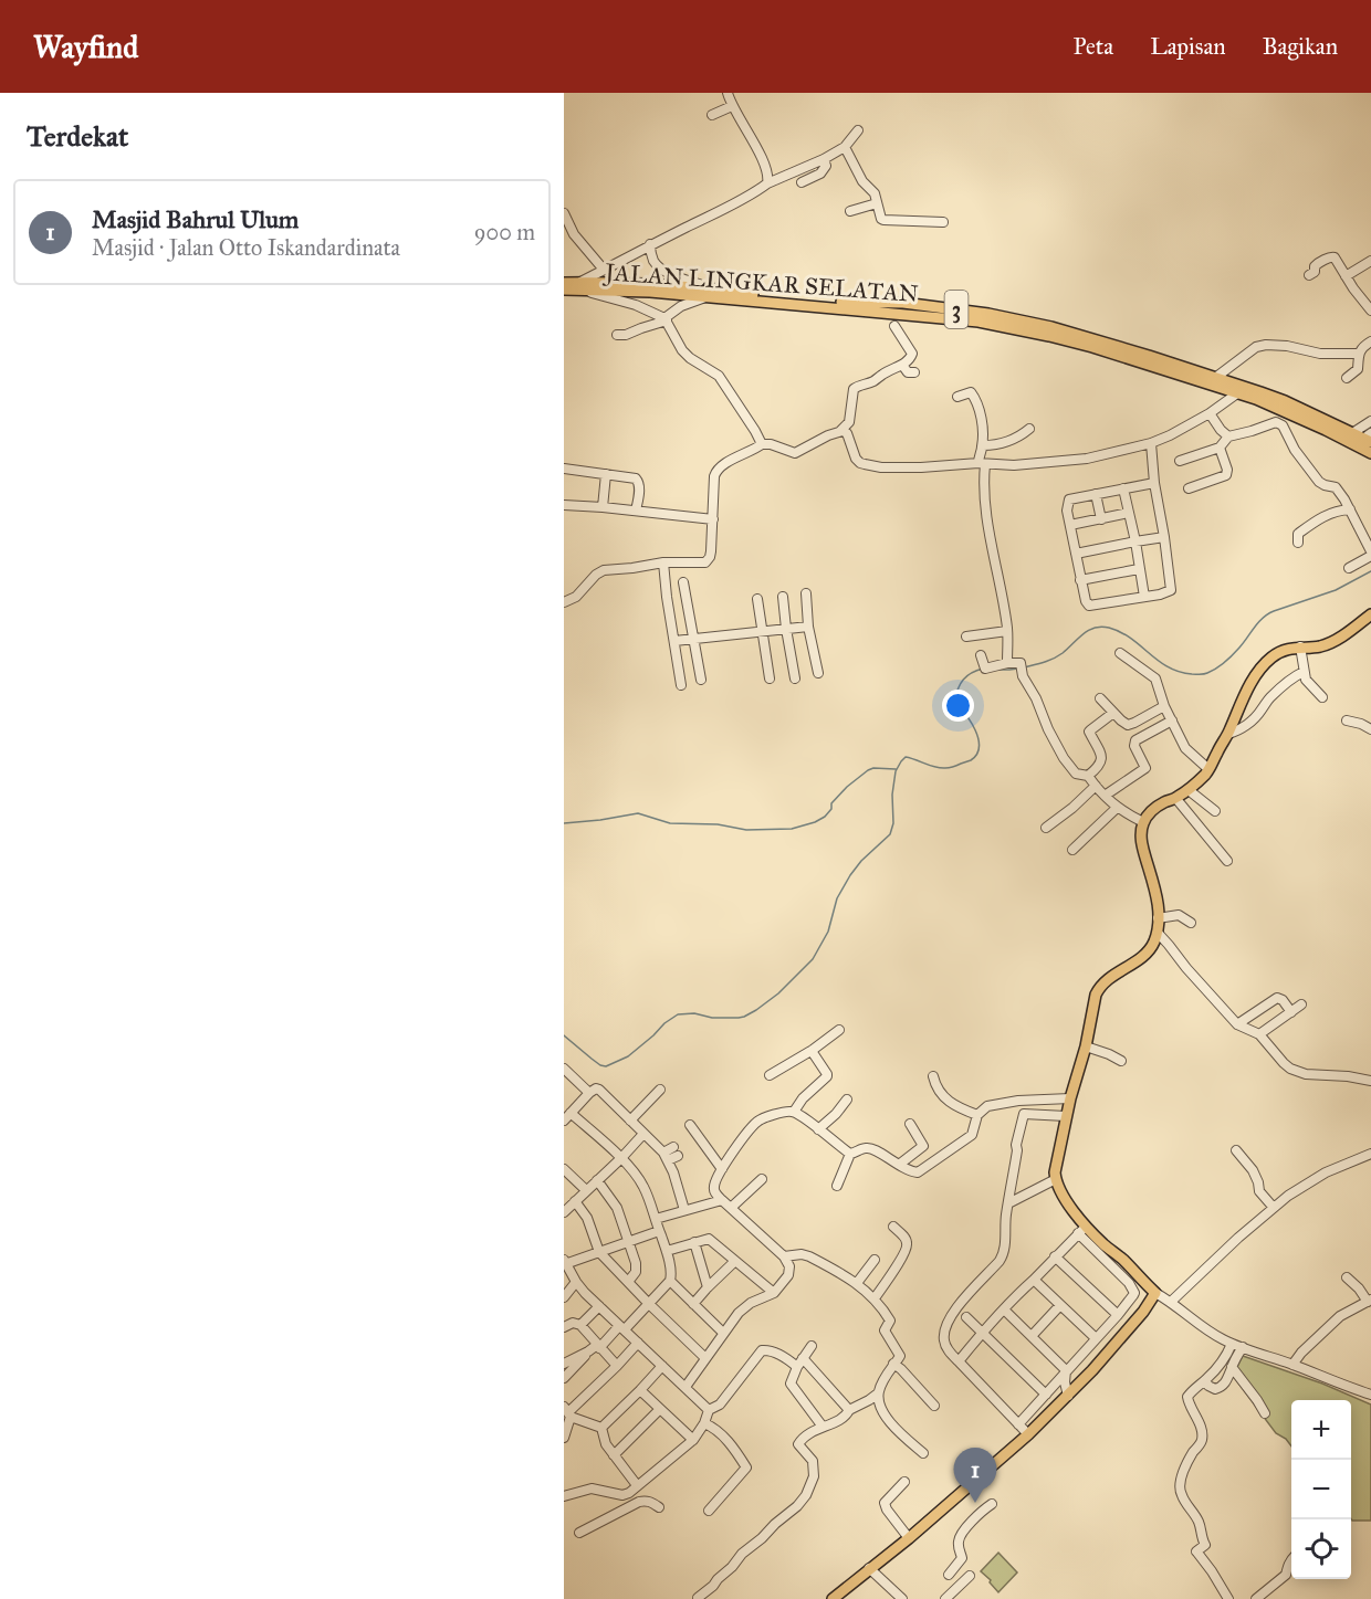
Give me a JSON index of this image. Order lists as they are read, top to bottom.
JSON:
{
  "streets": {
    "main road": ["JALAN LINGKAR SELATAN", "3"]
  },
  "page": {
    "header": "Wayfind",
    "nav": ["Peta", "Lapisan", "Bagikan"],
    "heading": "Terdekat",
    "list": [
      {
        "mark": "1",
        "name": "Masjid Bahrul Ulum",
        "note": "Masjid · Jalan Otto Iskandardinata",
        "value": "900 m"
      }
    ],
    "map_buttons": ["+", "−"],
    "pins": "1"
  }
}
